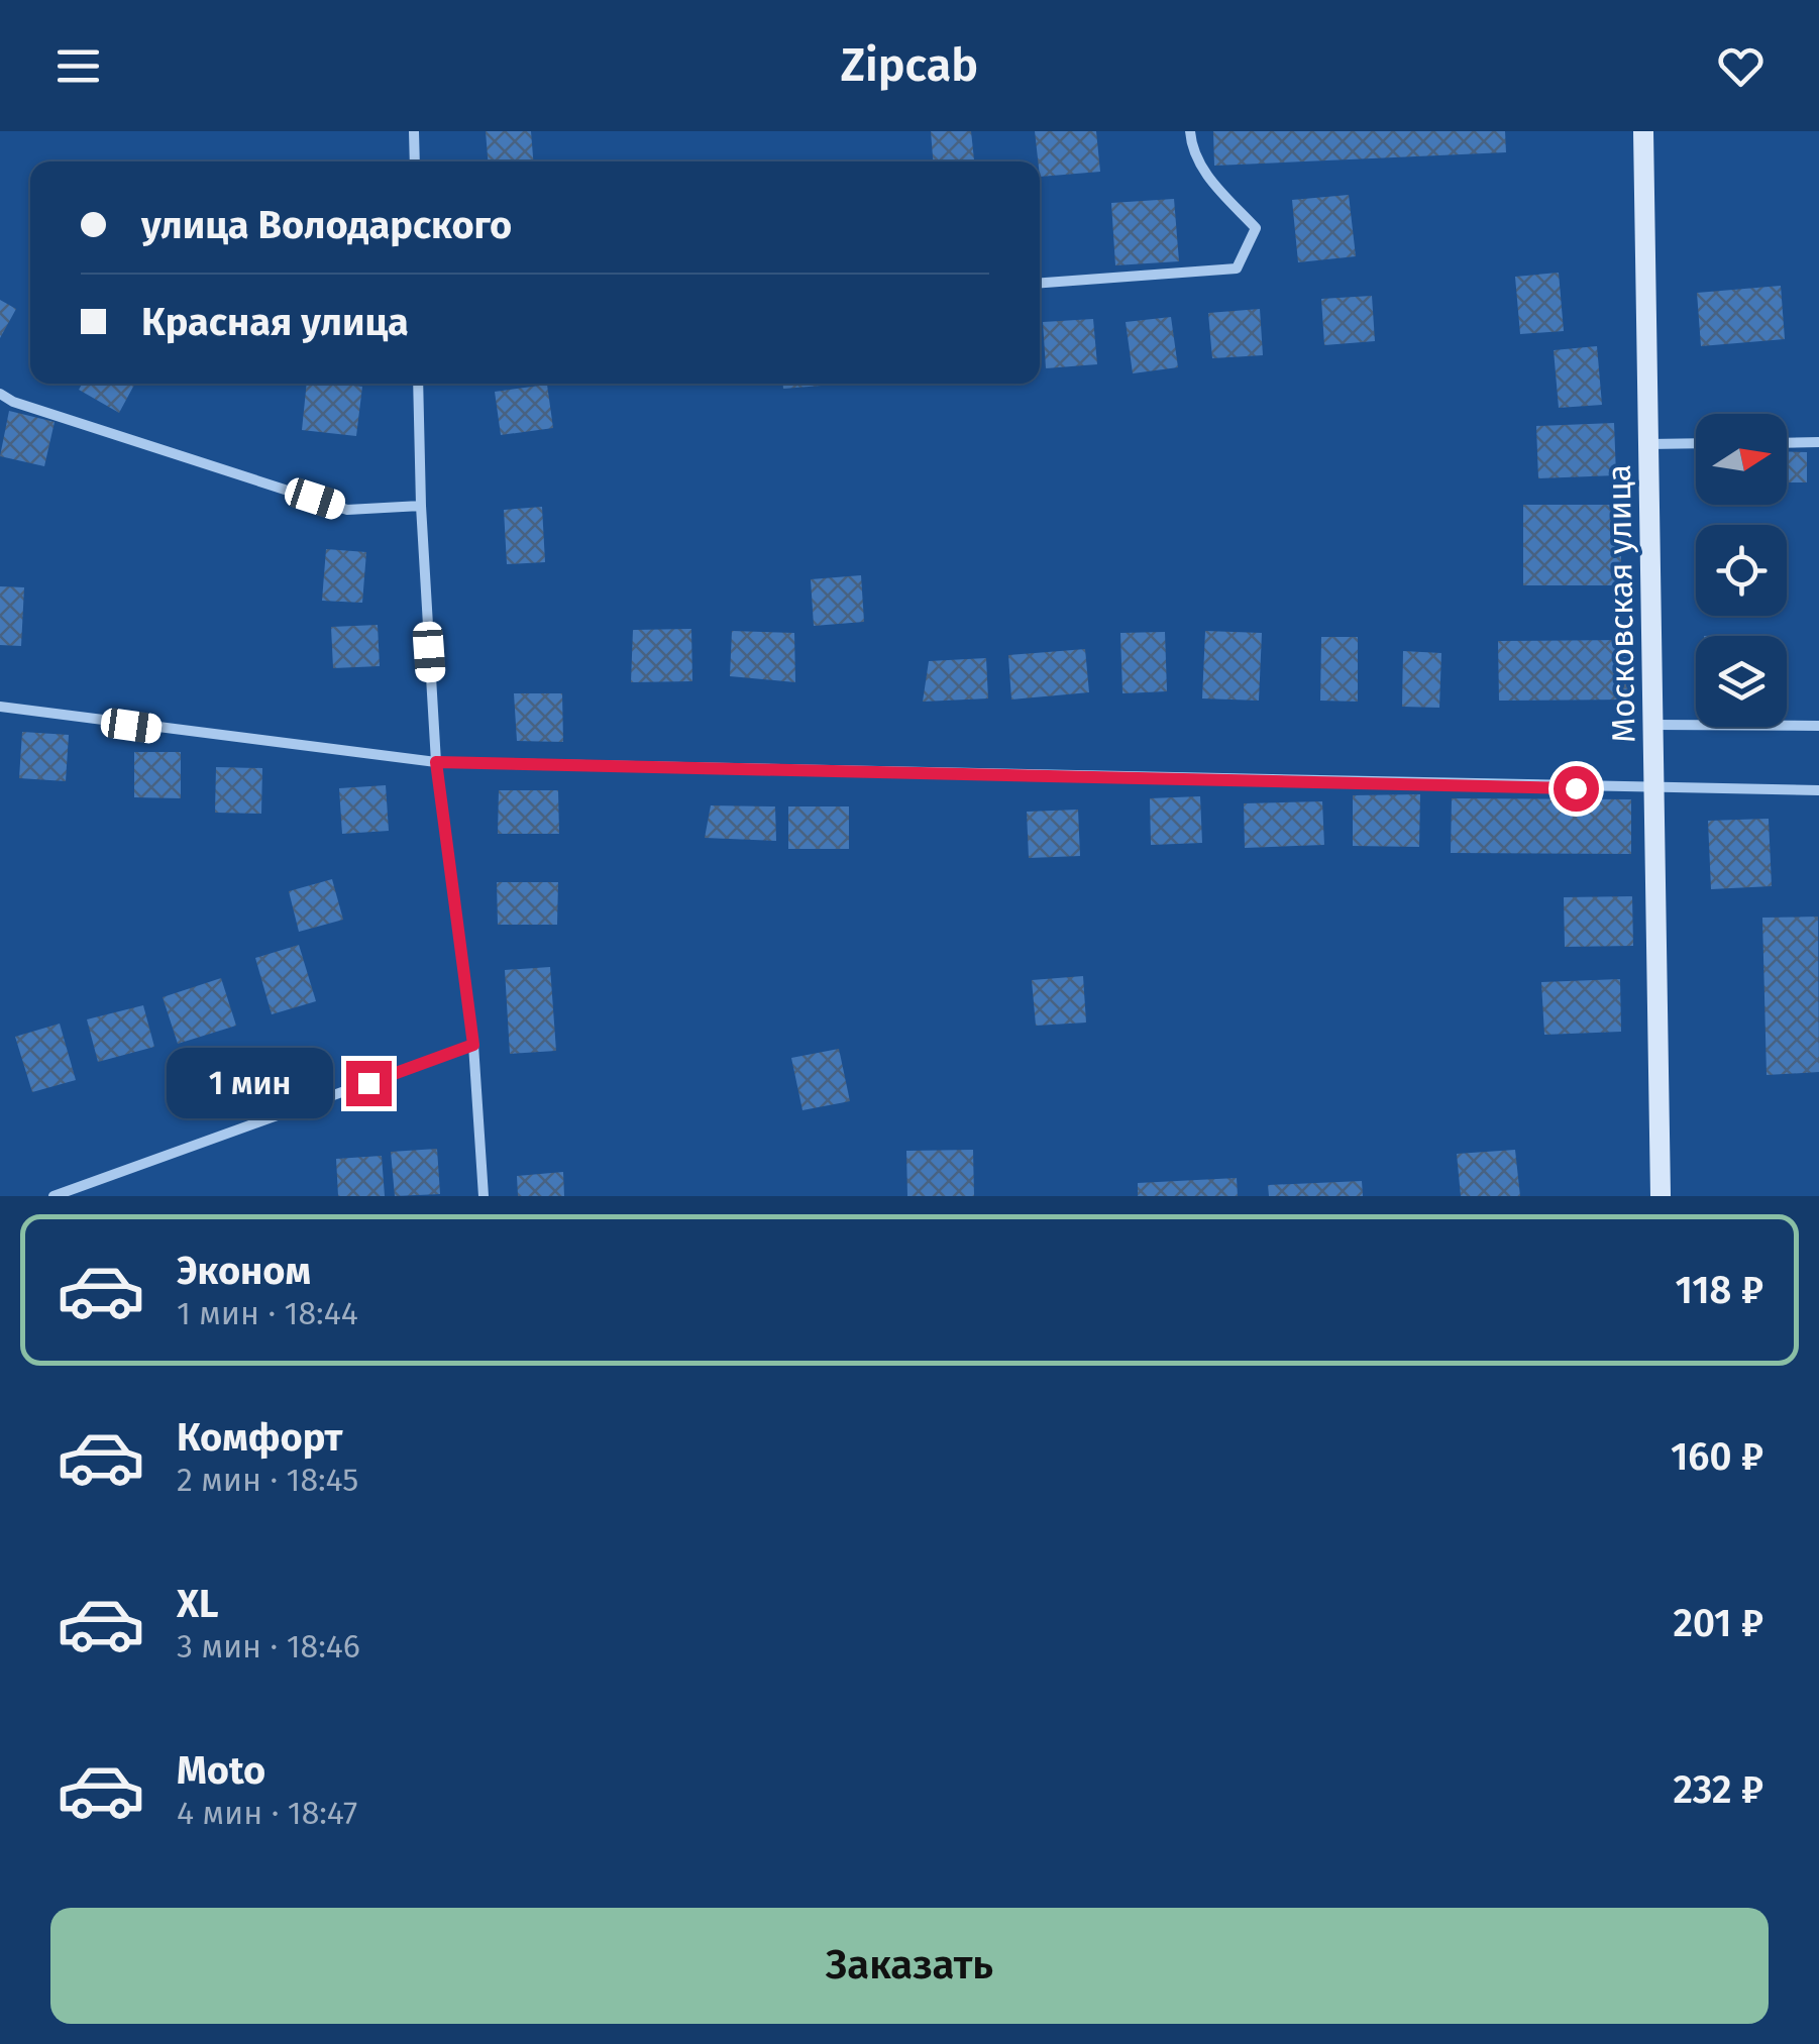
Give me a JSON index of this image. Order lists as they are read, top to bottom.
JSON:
{
  "streets": {
    "main road": ["Московская улица"]
  },
  "north": "right",
  "page": {
    "header": "Zipcab",
    "banner": ["улица Володарского", "Красная улица"],
    "bubble": "1 мин",
    "list": [
      {
        "name": "Эконом",
        "note": "1 мин · 18:44",
        "value": "118 ₽"
      },
      {
        "name": "Комфорт",
        "note": "2 мин · 18:45",
        "value": "160 ₽"
      },
      {
        "name": "XL",
        "note": "3 мин · 18:46",
        "value": "201 ₽"
      },
      {
        "name": "Moto",
        "note": "4 мин · 18:47",
        "value": "232 ₽"
      }
    ],
    "buttons": "Заказать"
  }
}
